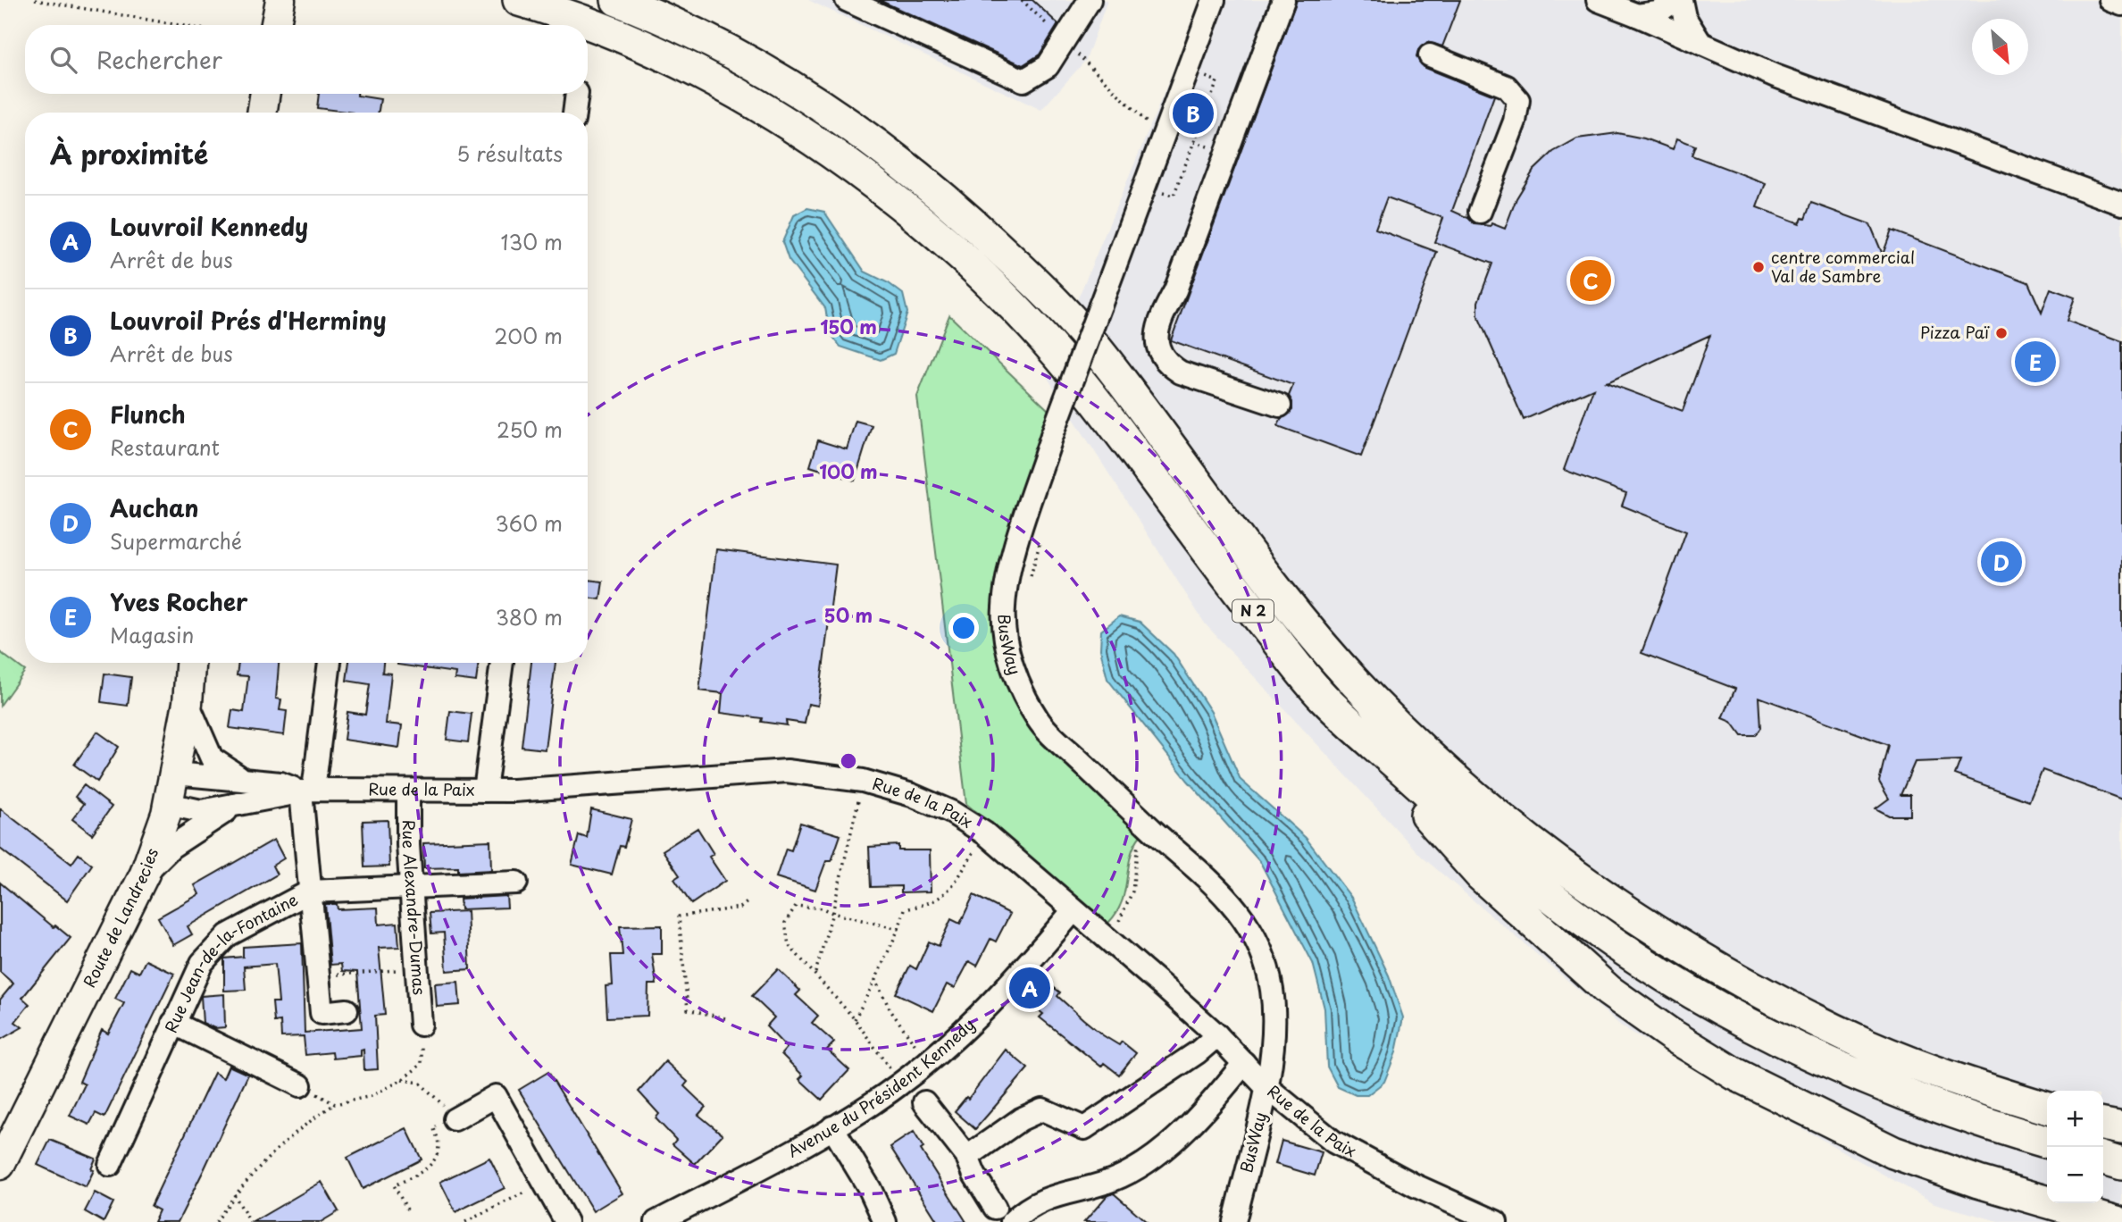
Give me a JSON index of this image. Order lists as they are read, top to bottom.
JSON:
{
  "streets": {
    "highway": ["N 2"],
    "main road": ["Route de Landrecies"],
    "street": [
      "BusWay",
      "Rue de la Paix",
      "Rue Alexandre-Dumas",
      "Rue Jean-de-la-Fontaine",
      "Avenue du Président Kennedy"
    ]
  },
  "crossings": [
    ["BusWay", "Rue de la Paix"],
    ["Rue de la Paix", "Rue Alexandre-Dumas"],
    ["Rue de la Paix", "Route de Landrecies"],
    ["Rue de la Paix", "Avenue du Président Kennedy"],
    ["Rue Alexandre-Dumas", "Rue Jean-de-la-Fontaine"]
  ],
  "places": ["centre commercial Val de Sambre", "Pizza Paï"],
  "north": "bottom right",
  "page": {
    "search": "Rechercher",
    "pins": [
      "B",
      "C",
      "E",
      "D",
      "A"
    ],
    "heading": ["À proximité", "5 résultats"],
    "list": [
      {
        "mark": "A",
        "name": "Louvroil Kennedy",
        "note": "Arrêt de bus",
        "value": "130 m"
      },
      {
        "mark": "B",
        "name": "Louvroil Prés d'Herminy",
        "note": "Arrêt de bus",
        "value": "200 m"
      },
      {
        "mark": "C",
        "name": "Flunch",
        "note": "Restaurant",
        "value": "250 m"
      },
      {
        "mark": "D",
        "name": "Auchan",
        "note": "Supermarché",
        "value": "360 m"
      },
      {
        "mark": "E",
        "name": "Yves Rocher",
        "note": "Magasin",
        "value": "380 m"
      }
    ],
    "map_buttons": ["+", "−"]
  },
  "rings": ["150 m", "100 m", "50 m"]
}
